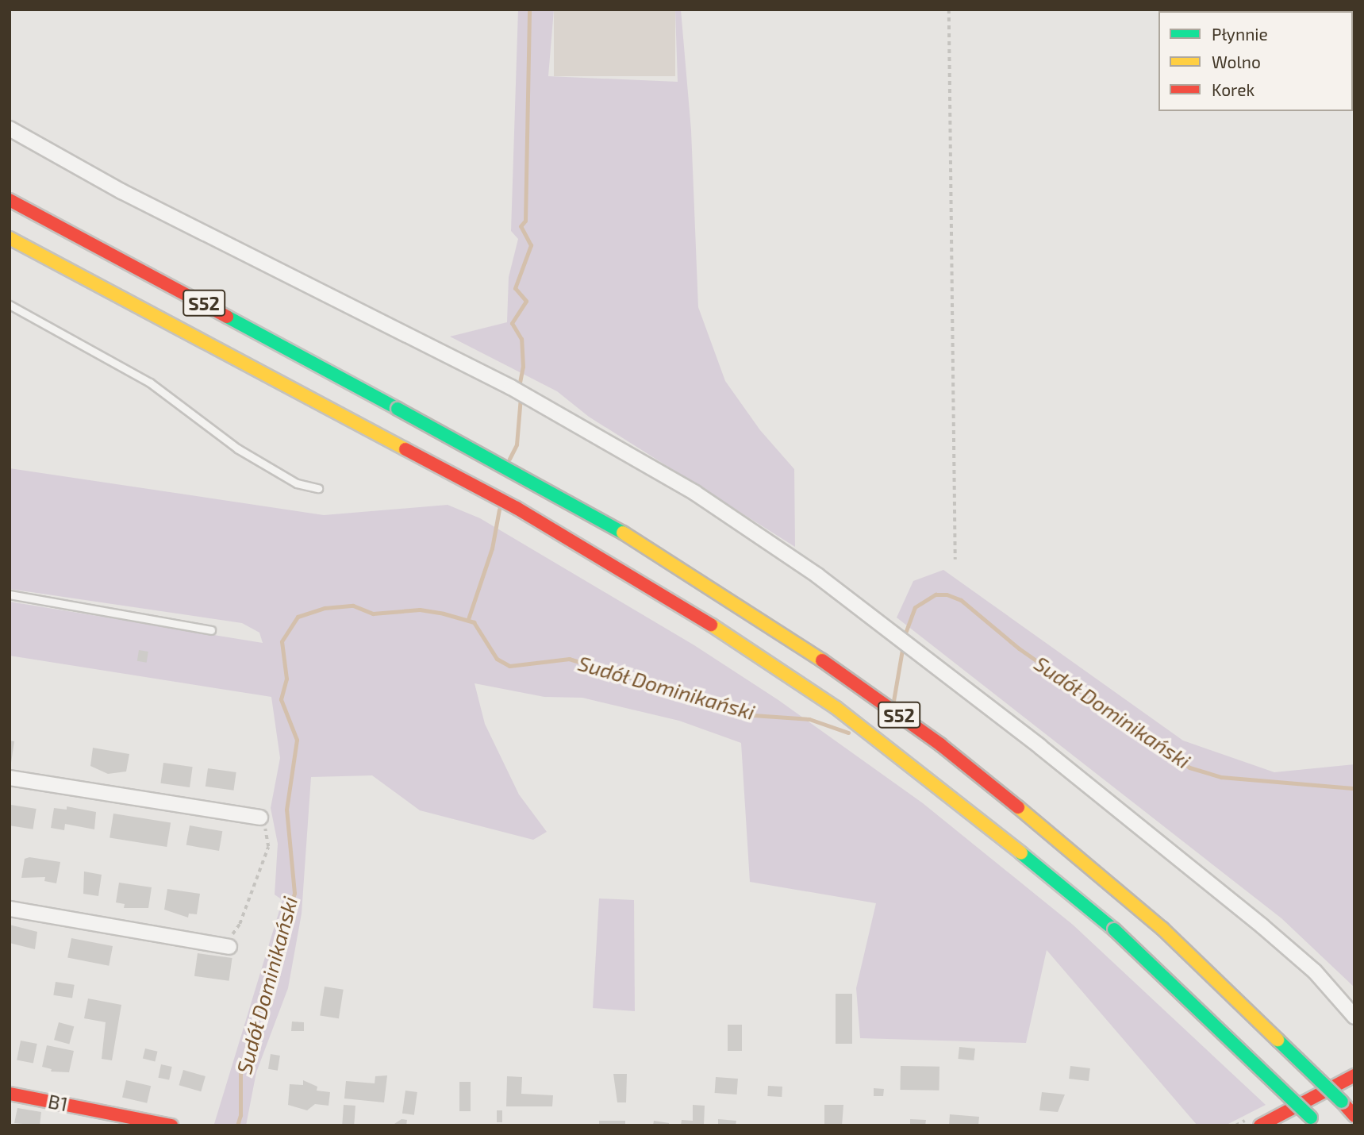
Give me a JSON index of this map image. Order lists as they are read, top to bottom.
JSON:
{
  "streets": {
    "main road": ["S52", "B1"]
  },
  "water": ["Sudół Dominikański"],
  "legend": ["Płynnie", "Wolno", "Korek"]
}
